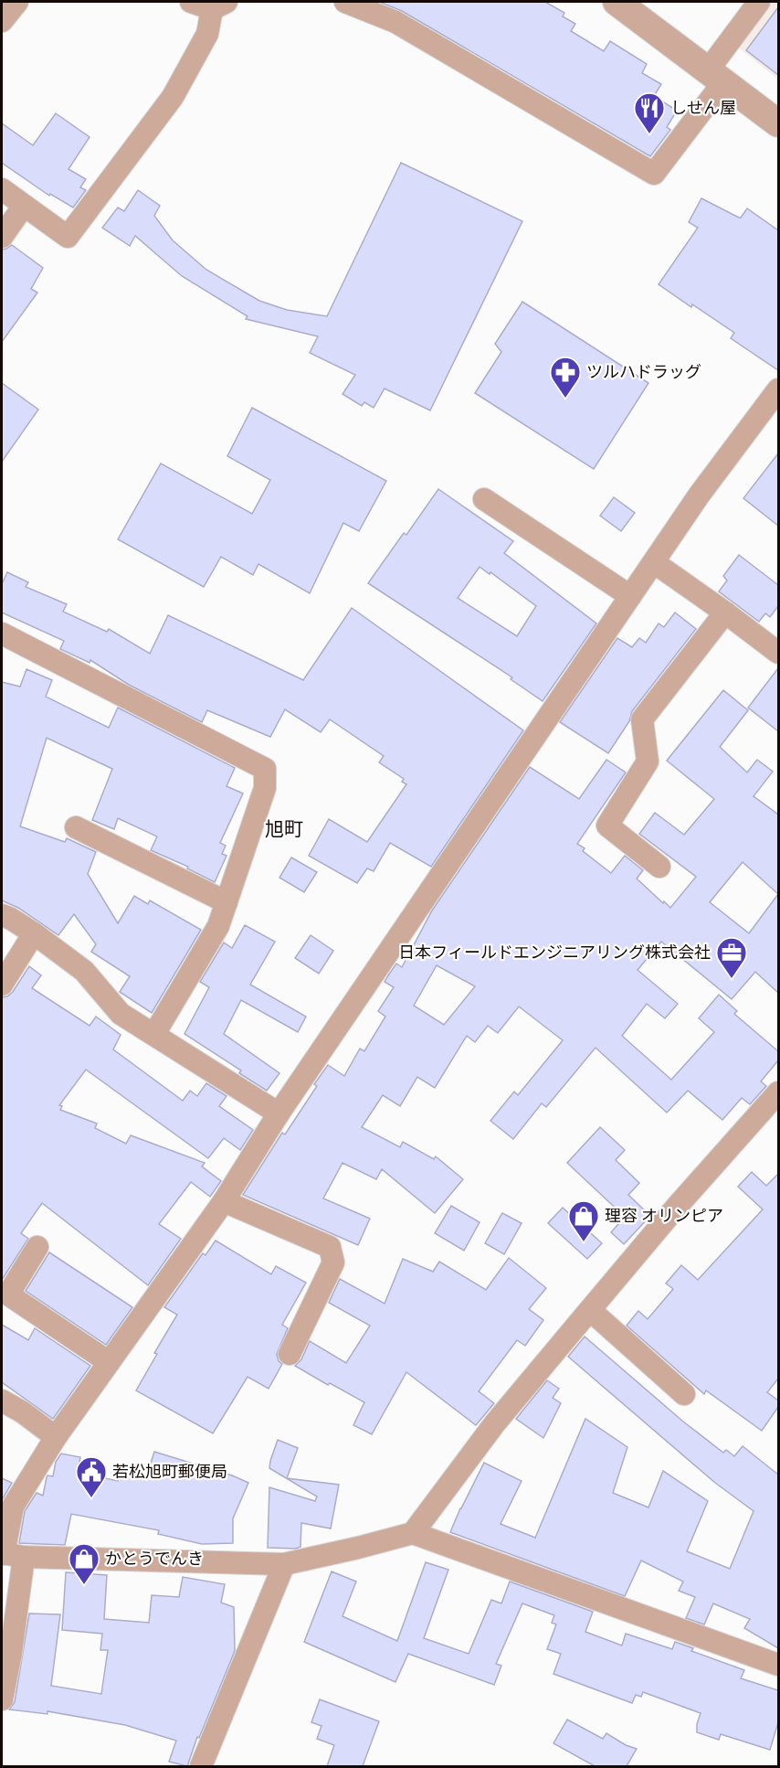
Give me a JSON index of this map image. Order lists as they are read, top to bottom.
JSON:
{
  "districts": ["旭町"],
  "places": {
    "restaurant": ["しせん屋"],
    "pharmacy": ["ツルハドラッグ"],
    "office": ["日本フィールドエンジニアリング株式会社"],
    "shop": ["理容 オリンピア", "かとうでんき"],
    "public building": ["若松旭町郵便局"]
  }
}
